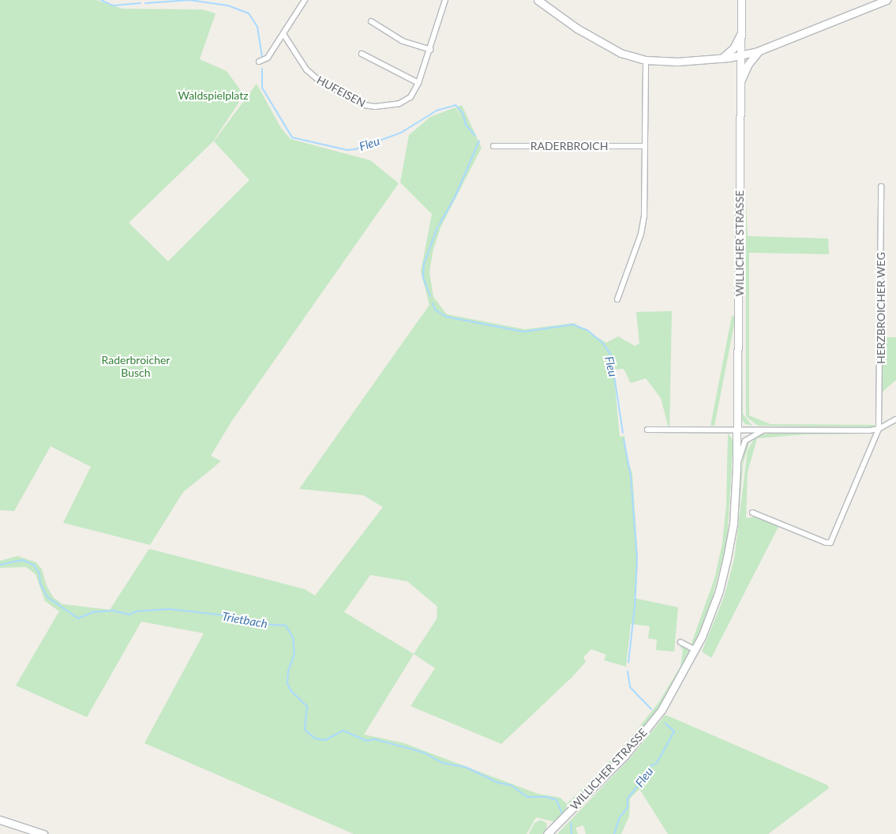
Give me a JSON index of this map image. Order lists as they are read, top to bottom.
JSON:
{
  "streets": {
    "main road": ["WILLICHER STRASSE"],
    "street": ["HUFEISEN", "RADERBROICH", "HERZBROICHER WEG"]
  },
  "water": ["Fleu", "Trietbach"],
  "parks": ["Waldspielplatz", "Raderbroicher Busch"]
}
